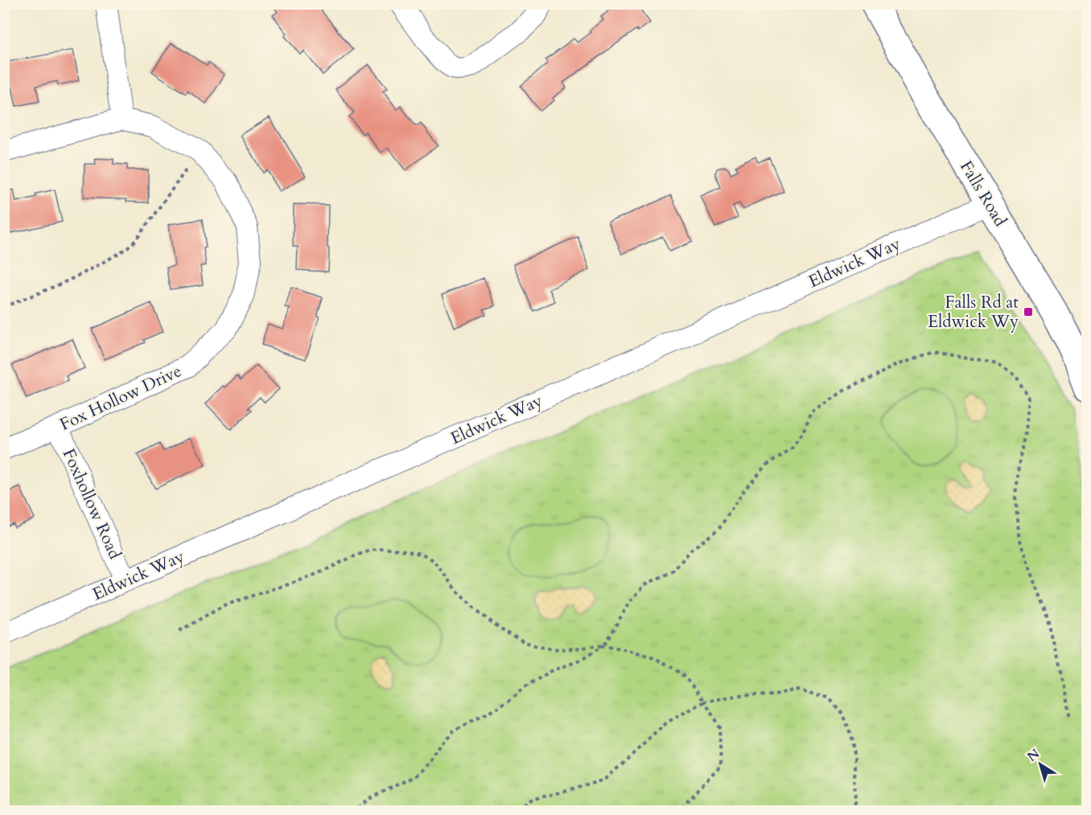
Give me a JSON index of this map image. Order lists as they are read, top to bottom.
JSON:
{
  "streets": {
    "main road": ["Falls Road"],
    "street": ["Eldwick Way", "Fox Hollow Drive", "Foxhollow Road"]
  },
  "crossings": [
    ["Falls Road", "Eldwick Way"],
    ["Eldwick Way", "Foxhollow Road"],
    ["Fox Hollow Drive", "Foxhollow Road"]
  ],
  "places": {
    "transit": ["Falls Rd at Eldwick Wy"]
  },
  "north": "top left"
}
